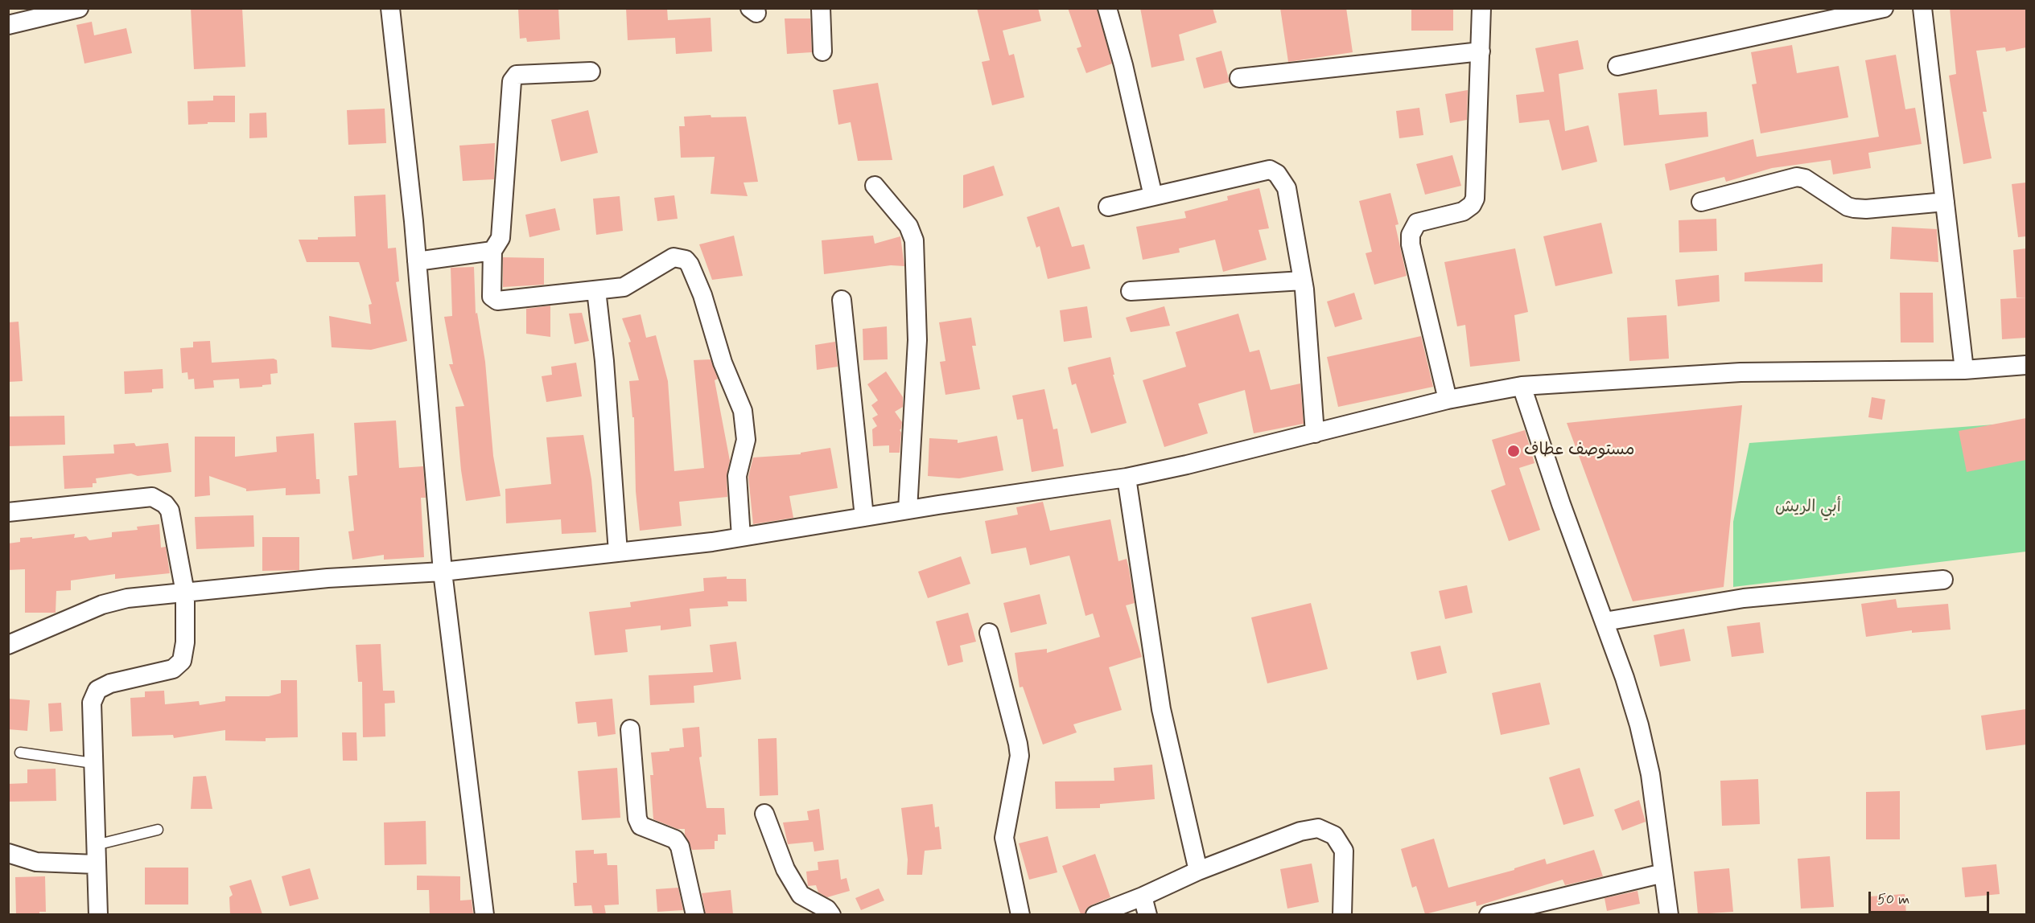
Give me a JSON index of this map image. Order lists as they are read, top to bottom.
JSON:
{
  "parks": ["أبي الريش"],
  "places": ["مستوصف عطاف"],
  "scale_bar": "50 m"
}
